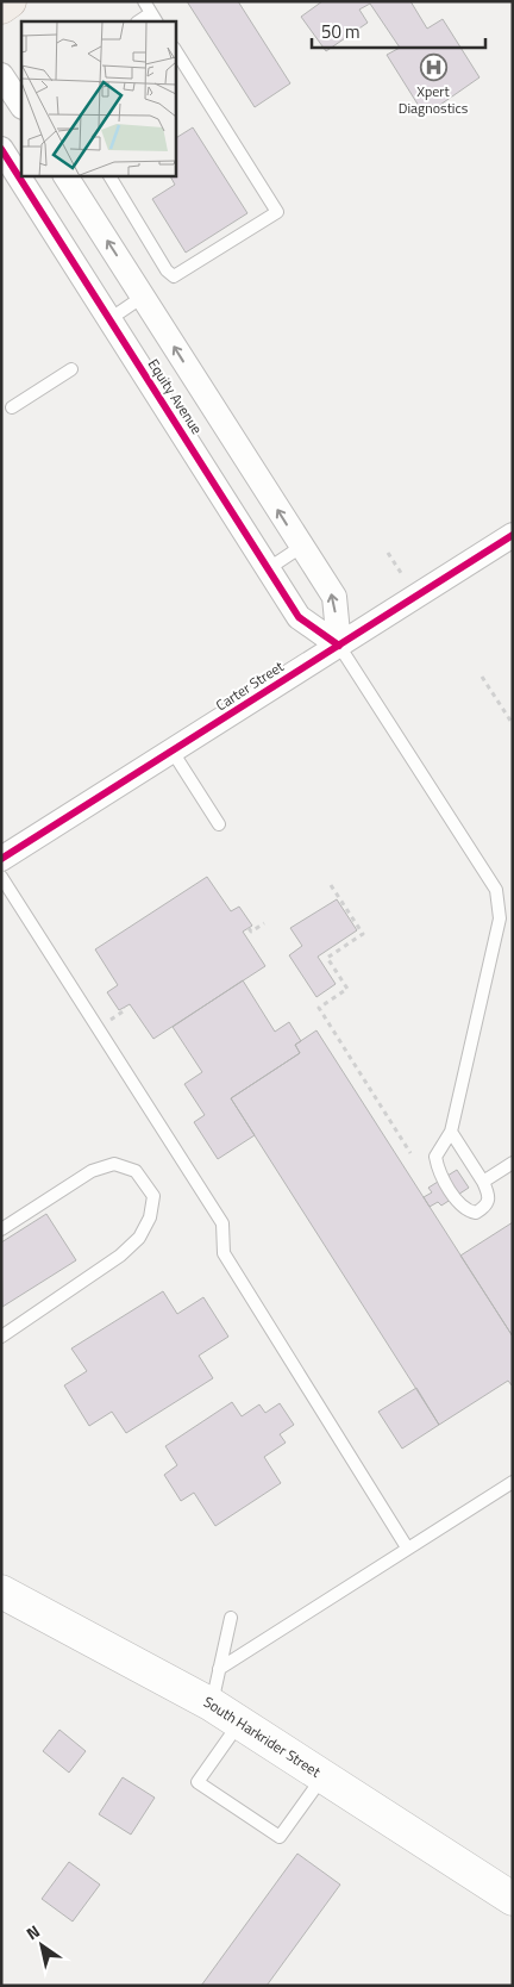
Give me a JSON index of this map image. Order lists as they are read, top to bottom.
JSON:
{
  "streets": {
    "main road": ["South Harkrider Street"],
    "street": ["Equity Avenue", "Carter Street"]
  },
  "crossings": [
    ["Equity Avenue", "Carter Street"]
  ],
  "places": {
    "hospital": ["Xpert Diagnostics"]
  },
  "scale_bar": "50 m",
  "north": "top left"
}
